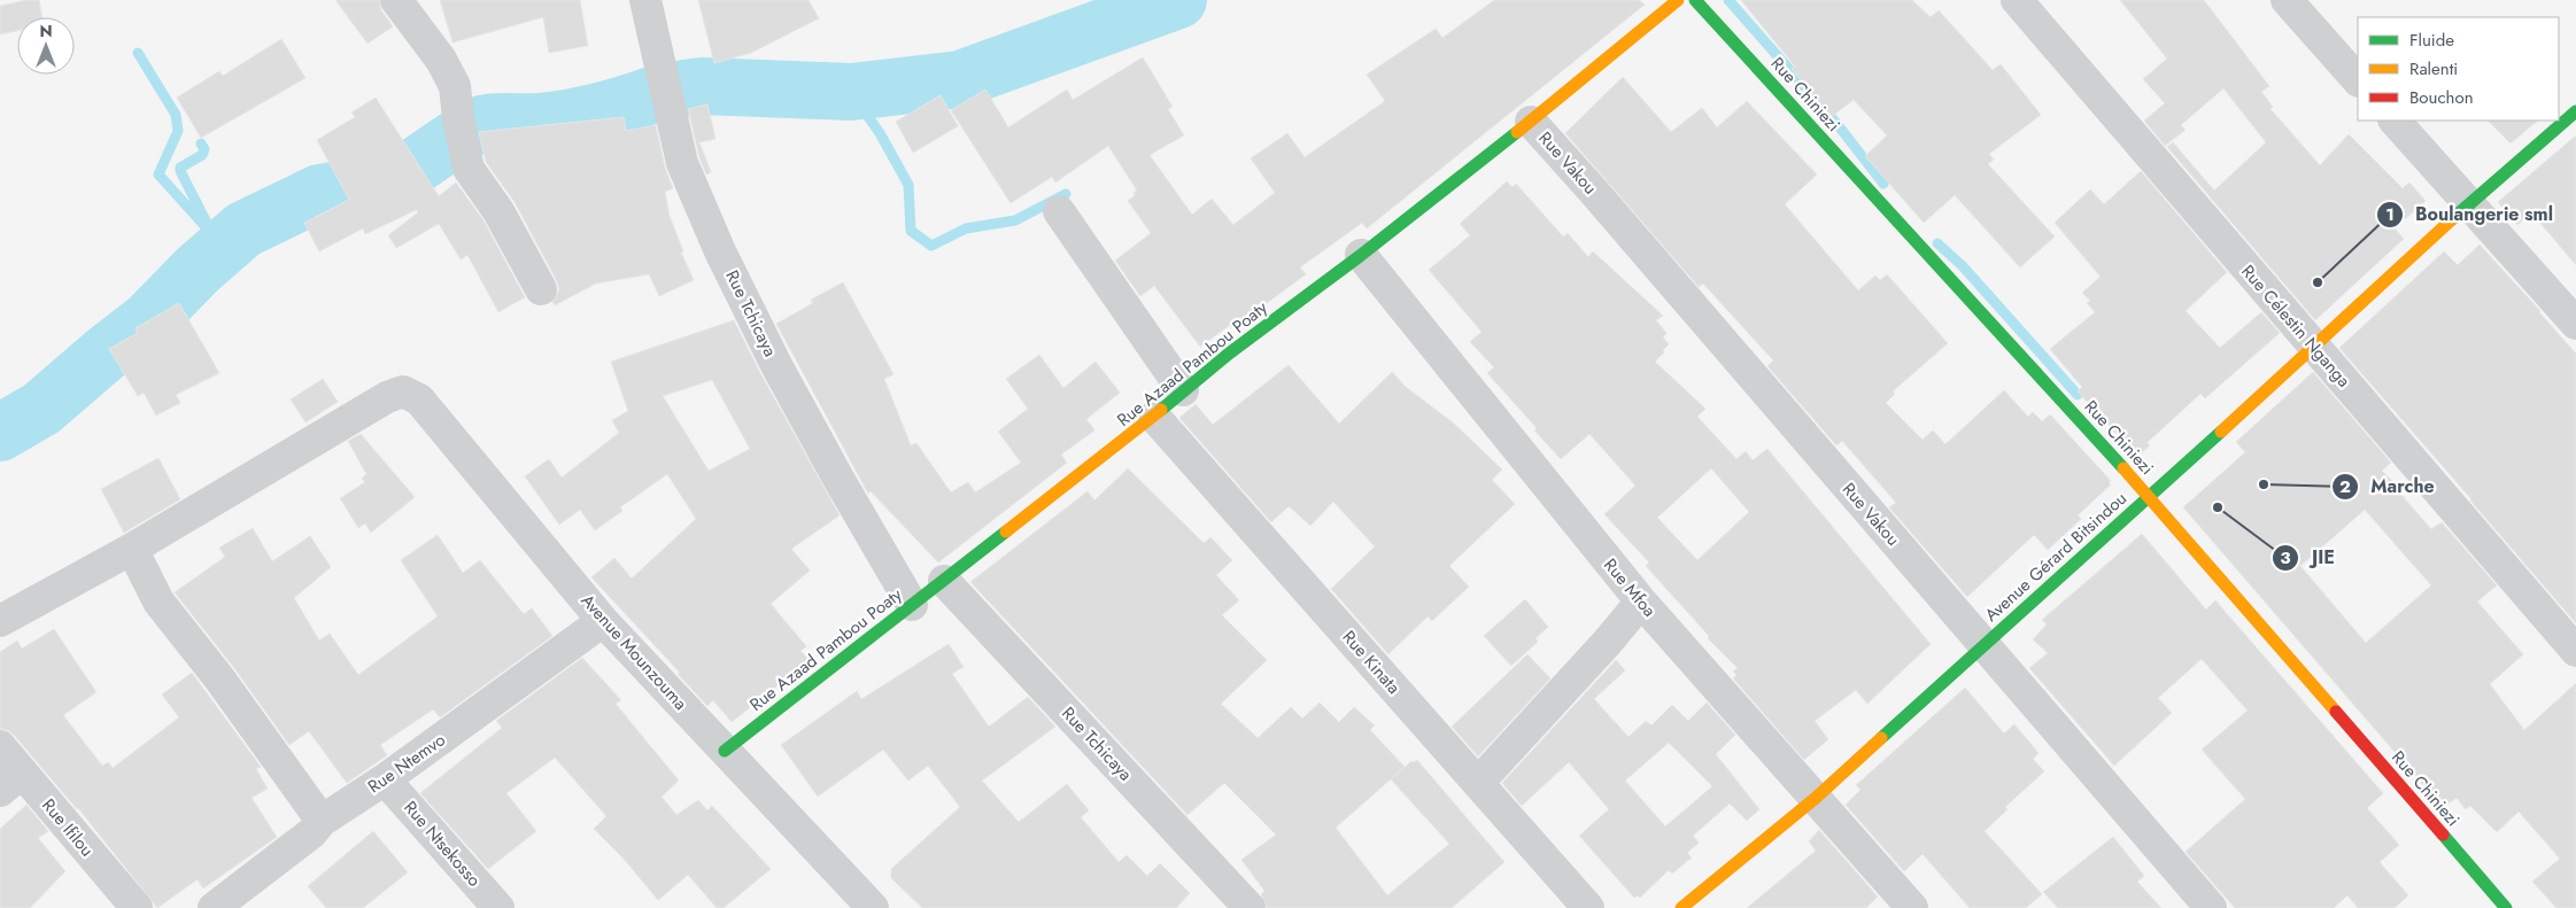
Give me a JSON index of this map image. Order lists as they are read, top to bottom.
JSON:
{
  "streets": {
    "street": [
      "Rue Chiniezi",
      "Rue Vakou",
      "Rue Tchicaya",
      "Rue Célestin Nganga",
      "Rue Azaad Pambou Poaty",
      "Avenue Gérard Bitsindou",
      "Rue Mfoa",
      "Avenue Mounzouma",
      "Rue Kinata",
      "Rue Ntemvo",
      "Rue Ifilou",
      "Rue Ntsekosso"
    ]
  },
  "crossings": [
    ["Rue Chiniezi", "Avenue Gérard Bitsindou"],
    ["Rue Vakou", "Rue Azaad Pambou Poaty"],
    ["Rue Vakou", "Avenue Gérard Bitsindou"],
    ["Rue Tchicaya", "Rue Azaad Pambou Poaty"],
    ["Rue Célestin Nganga", "Avenue Gérard Bitsindou"],
    ["Rue Azaad Pambou Poaty", "Rue Mfoa"],
    ["Rue Azaad Pambou Poaty", "Avenue Mounzouma"],
    ["Rue Azaad Pambou Poaty", "Rue Kinata"],
    ["Avenue Gérard Bitsindou", "Rue Mfoa"],
    ["Avenue Mounzouma", "Rue Ntemvo"],
    ["Rue Ntemvo", "Rue Ntsekosso"]
  ],
  "places": ["Boulangerie sml", "Marche", "JIE"],
  "legend": ["Fluide", "Ralenti", "Bouchon"],
  "north": "top"
}
